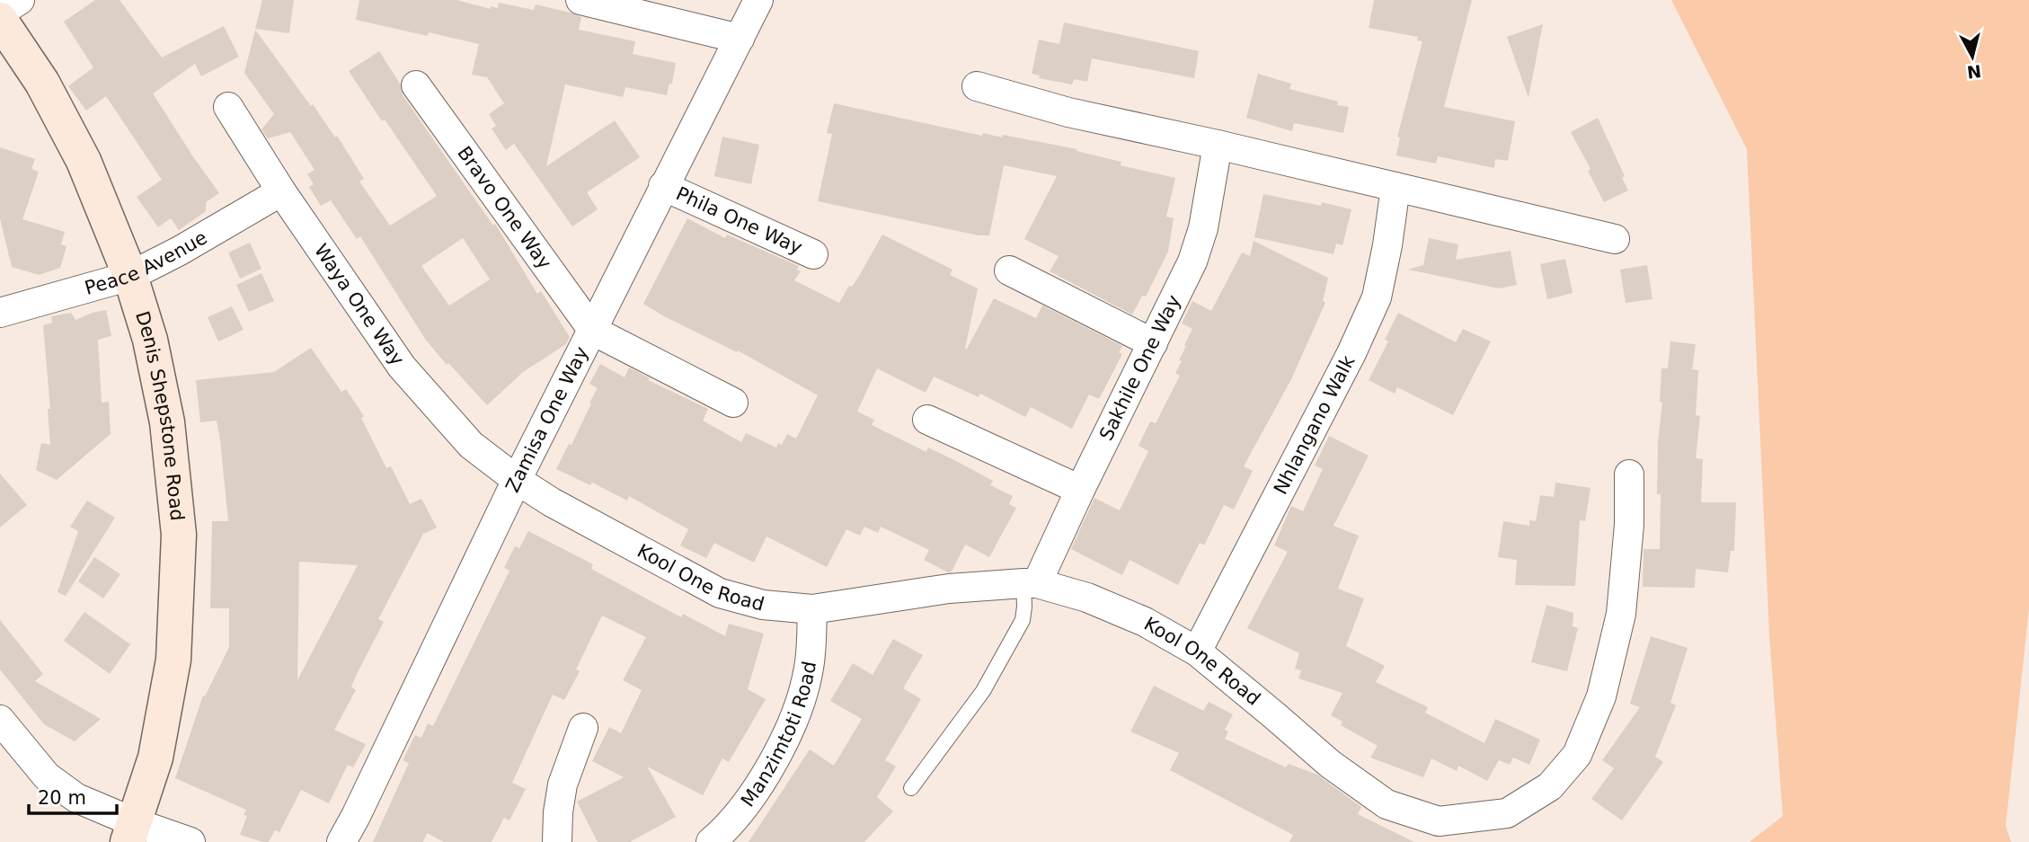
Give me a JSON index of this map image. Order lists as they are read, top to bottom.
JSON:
{
  "streets": {
    "street": [
      "Bravo One Way",
      "Phila One Way",
      "Peace Avenue",
      "Waya One Way",
      "Sakhile One Way",
      "Denis Shepstone Road",
      "Zamisa One Way",
      "Nhlangano Walk",
      "Kool One Road",
      "Manzimtoti Road"
    ]
  },
  "crossings": [
    ["Bravo One Way", "Zamisa One Way"],
    ["Phila One Way", "Zamisa One Way"],
    ["Peace Avenue", "Waya One Way"],
    ["Peace Avenue", "Denis Shepstone Road"],
    ["Waya One Way", "Zamisa One Way"],
    ["Waya One Way", "Kool One Road"],
    ["Sakhile One Way", "Kool One Road"],
    ["Zamisa One Way", "Kool One Road"],
    ["Nhlangano Walk", "Kool One Road"],
    ["Kool One Road", "Manzimtoti Road"]
  ],
  "scale_bar": "20 m",
  "north": "bottom"
}
